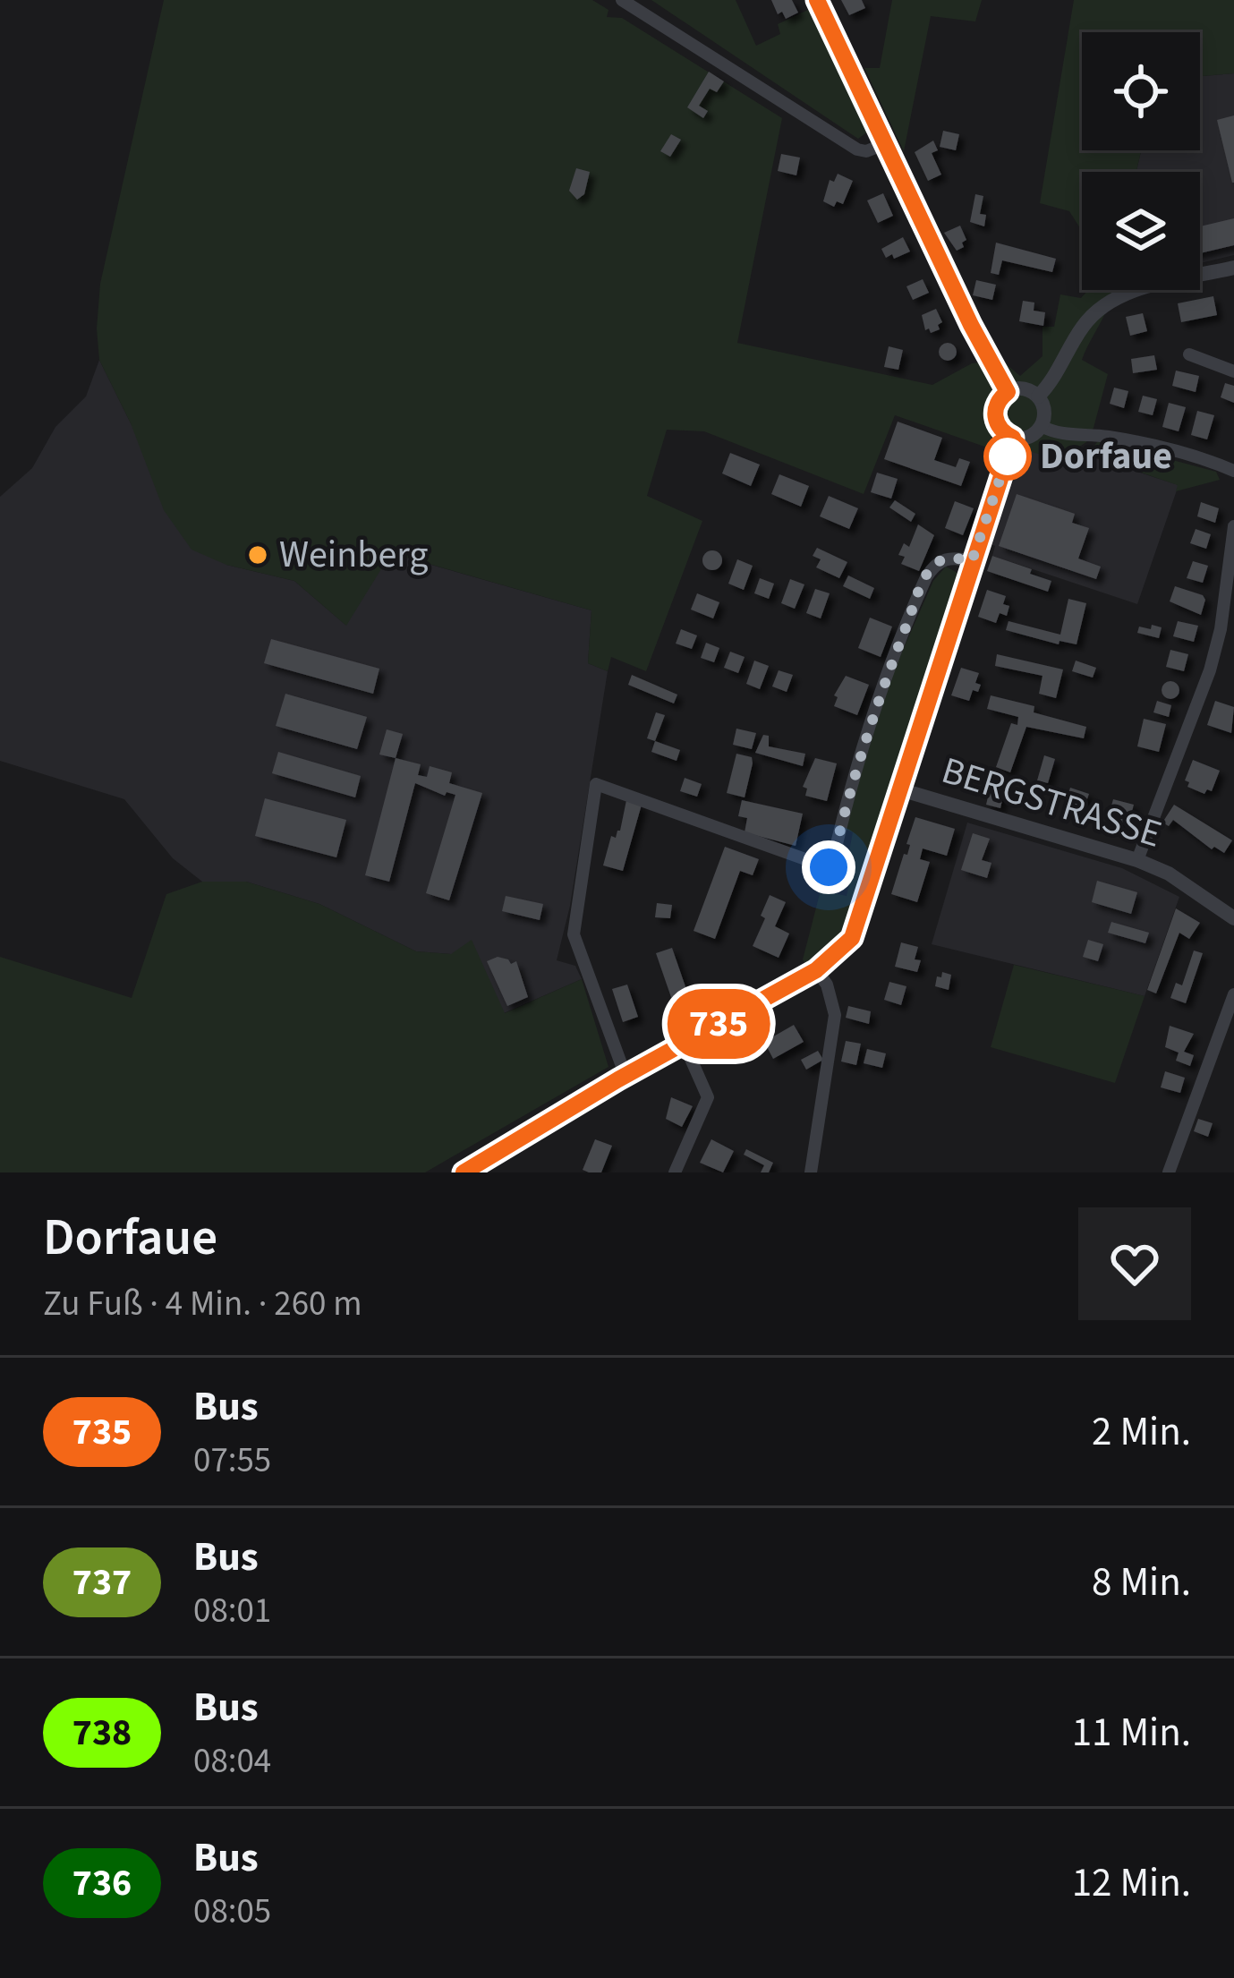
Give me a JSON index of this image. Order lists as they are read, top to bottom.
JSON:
{
  "streets": {
    "street": ["BERGSTRASSE"]
  },
  "places": ["Dorfaue", "Weinberg"],
  "lines": ["bus line 735"],
  "page": {
    "on_map": "735",
    "heading": ["Dorfaue", "Zu Fuß · 4 Min. · 260 m"],
    "list": [
      {
        "mark": "735",
        "name": "Bus",
        "note": "07:55",
        "value": "2 Min."
      },
      {
        "mark": "737",
        "name": "Bus",
        "note": "08:01",
        "value": "8 Min."
      },
      {
        "mark": "738",
        "name": "Bus",
        "note": "08:04",
        "value": "11 Min."
      },
      {
        "mark": "736",
        "name": "Bus",
        "note": "08:05",
        "value": "12 Min."
      }
    ]
  }
}
